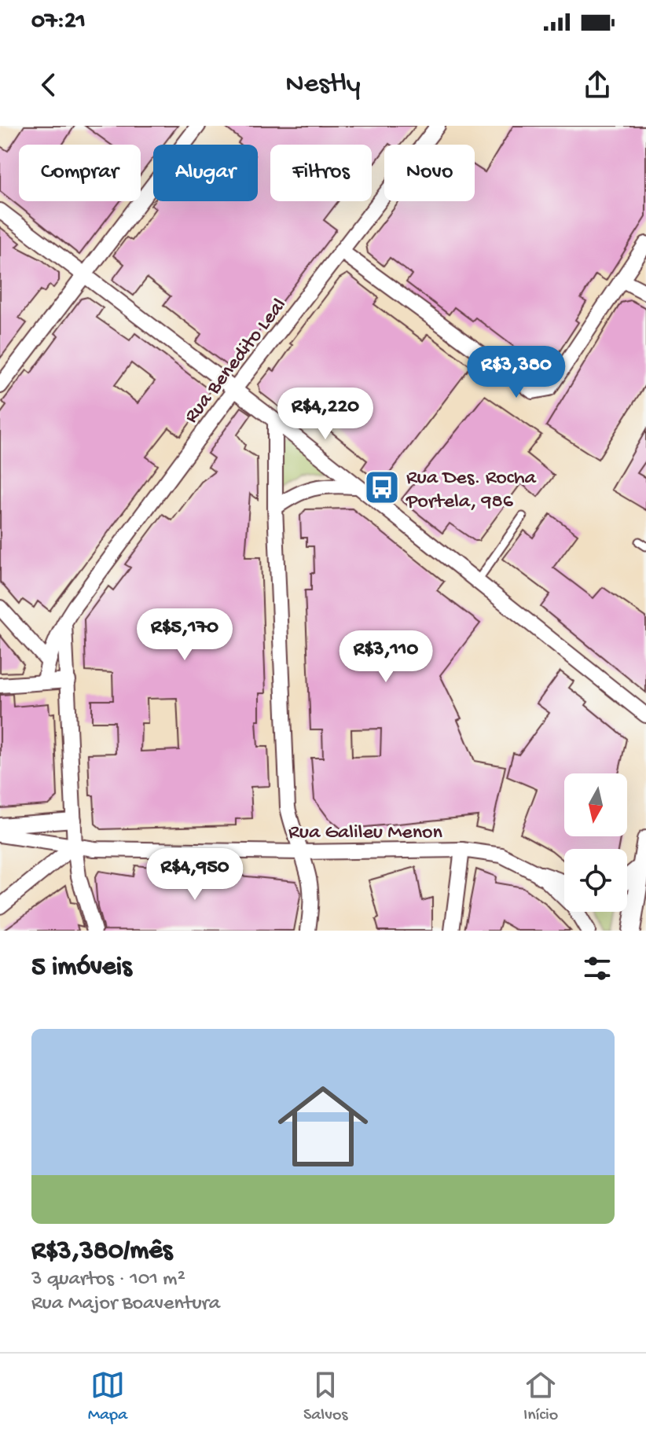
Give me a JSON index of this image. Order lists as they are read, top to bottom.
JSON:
{
  "streets": {
    "street": ["Rua Benedito Leal", "Rua Galileu Menon"]
  },
  "places": {
    "bus stop": ["Rua Des. Rocha Portela, 986"]
  },
  "north": "bottom",
  "page": {
    "status": "07:21",
    "header": "Nestly",
    "chip": [
      "Comprar",
      "Alugar",
      "Filtros",
      "Novo"
    ],
    "price": [
      "R$3,380",
      "R$4,220",
      "R$5,170",
      "R$3,110",
      "R$4,950"
    ],
    "heading": "5 imóveis",
    "list": [
      {
        "name": "R$3,380/mês",
        "note": "3 quartos · 101 m² · Rua Major Boaventura"
      }
    ],
    "tabs": ["Mapa", "Salvos", "Início"]
  }
}
